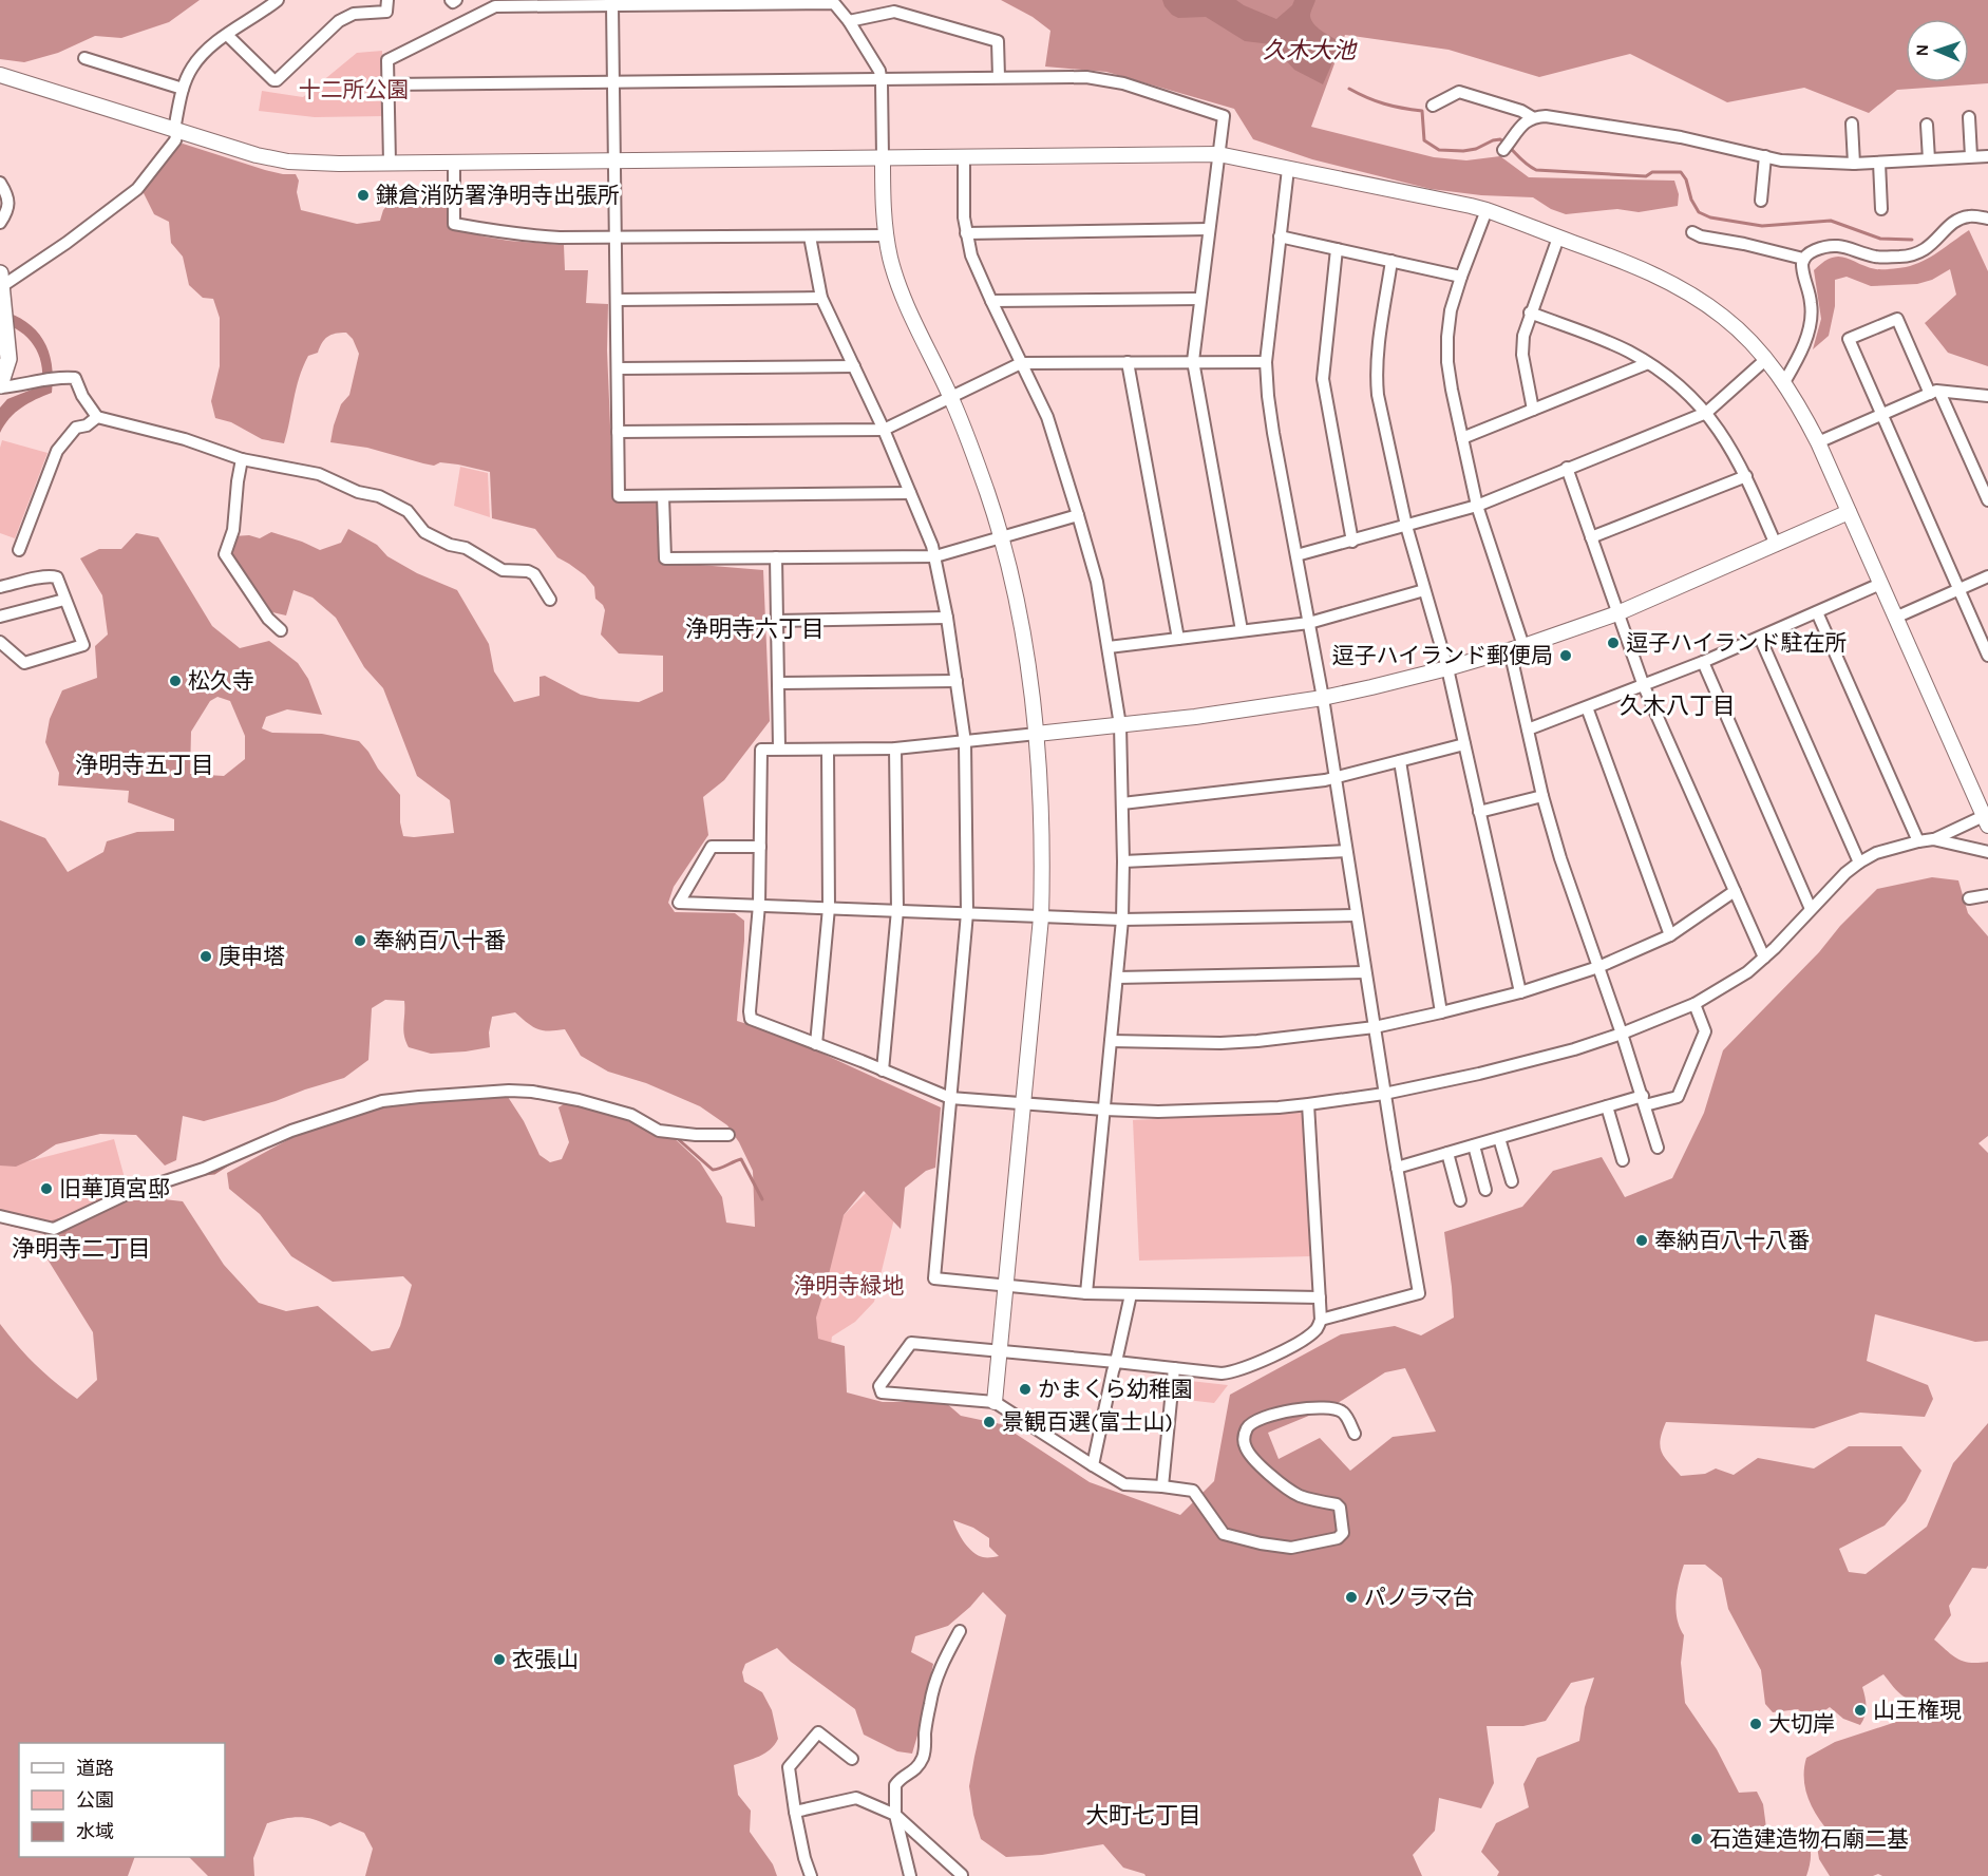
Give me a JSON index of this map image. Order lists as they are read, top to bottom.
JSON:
{
  "districts": [
    "浄明寺六丁目",
    "久木八丁目",
    "浄明寺五丁目",
    "浄明寺二丁目",
    "大町七丁目"
  ],
  "water": ["久木大池"],
  "parks": ["十二所公園", "浄明寺緑地"],
  "places": [
    "鎌倉消防署浄明寺出張所",
    "逗子ハイランド駐在所",
    "逗子ハイランド郵便局",
    "松久寺",
    "奉納百八十番",
    "庚申塔",
    "旧華頂宮邸",
    "奉納百八十八番",
    "かまくら幼稚園",
    "景観百選(富士山)",
    "パノラマ台",
    "衣張山",
    "山王権現",
    "大切岸",
    "石造建造物石廟二基"
  ],
  "legend": ["道路", "公園", "水域"],
  "north": "left"
}
